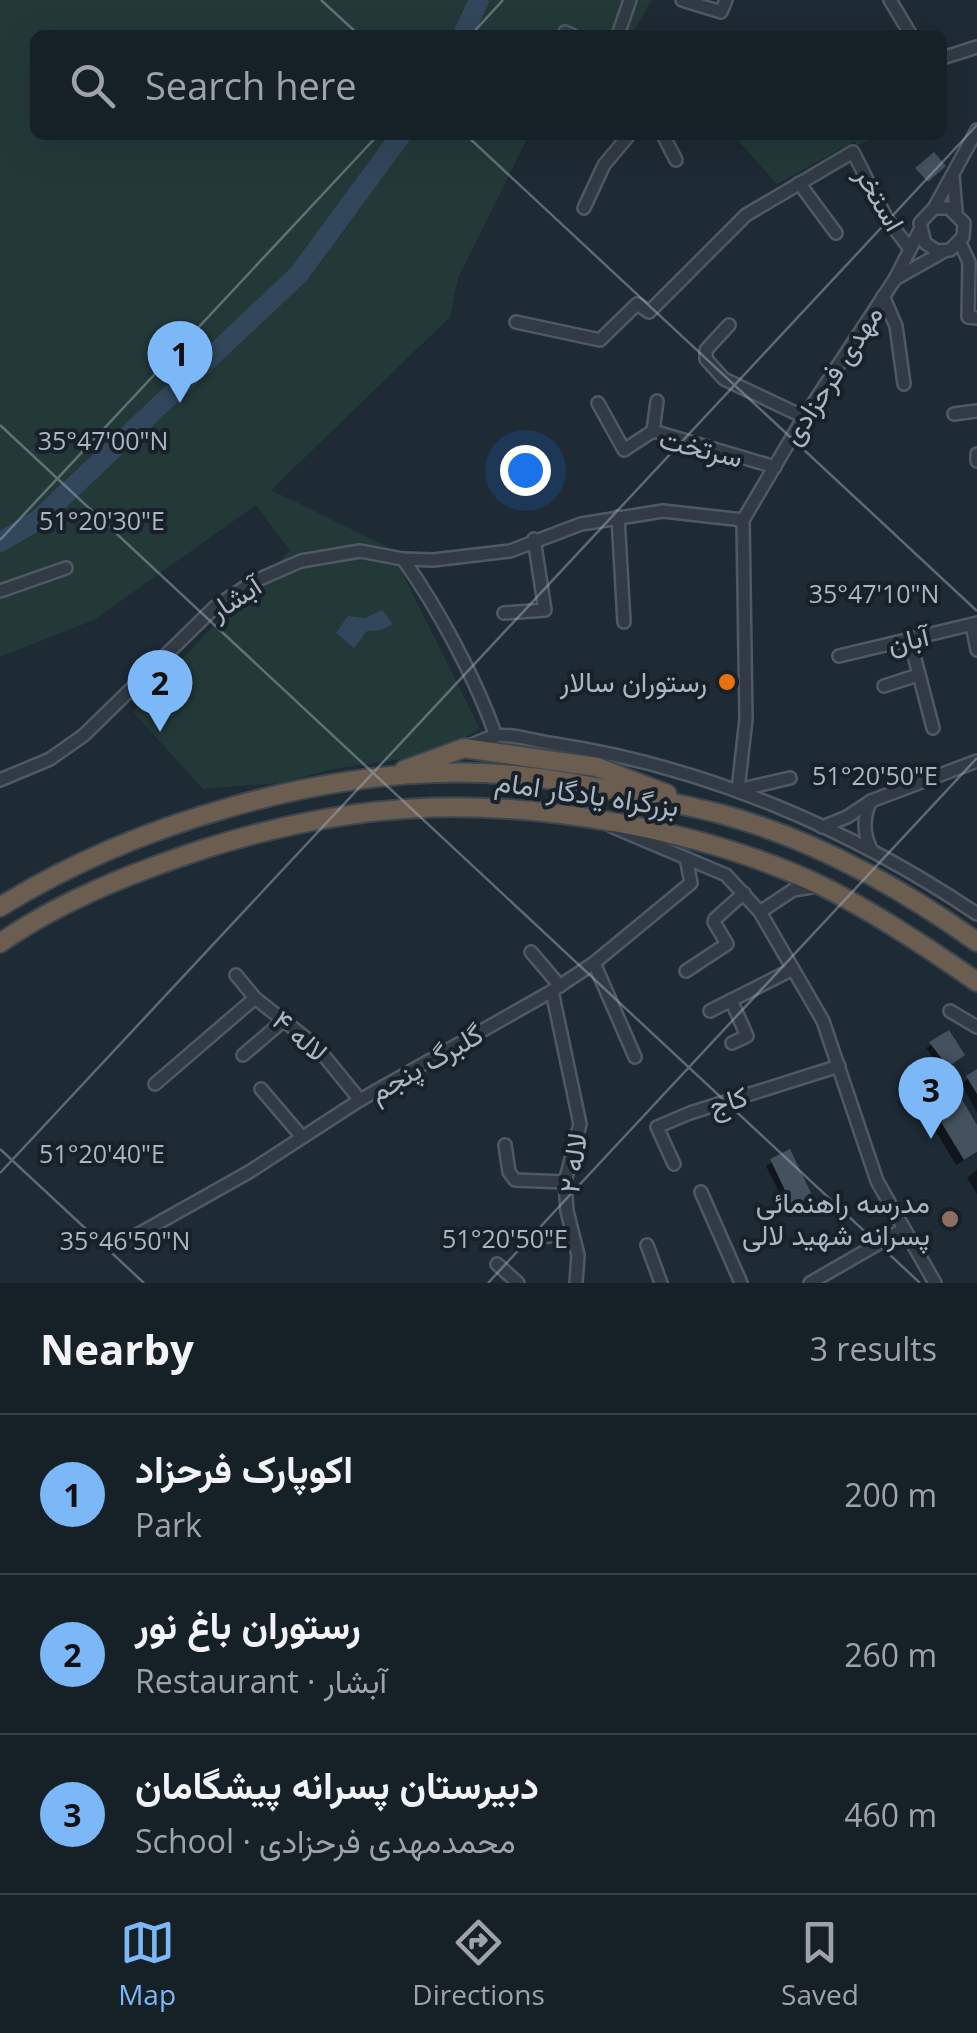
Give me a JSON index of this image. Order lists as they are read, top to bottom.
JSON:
{
  "streets": {
    "highway": ["بزرگراه یادگار امام"],
    "street": [
      "استخر",
      "مهدی فرحزادی",
      "سرتخت",
      "آبشار",
      "آبان",
      "لاله ۴",
      "گلبرگ پنجم",
      "کاج",
      "لاله ۲"
    ]
  },
  "crossings": [
    ["استخر", "مهدی فرحزادی"],
    ["مهدی فرحزادی", "سرتخت"],
    ["مهدی فرحزادی", "آبشار"],
    ["لاله ۴", "گلبرگ پنجم"],
    ["گلبرگ پنجم", "لاله ۲"]
  ],
  "places": ["رستوران سالار", "مدرسه راهنمائی پسرانه شهید لالی"],
  "page": {
    "search": "Search here",
    "pins": ["1", "2", "3"],
    "heading": ["Nearby", "3 results"],
    "list": [
      {
        "mark": "1",
        "name": "اکوپارک فرحزاد",
        "note": "Park",
        "value": "200 m"
      },
      {
        "mark": "2",
        "name": "رستوران باغ نور",
        "note": "Restaurant · آبشار",
        "value": "260 m"
      },
      {
        "mark": "3",
        "name": "دبیرستان پسرانه پیشگامان",
        "note": "School · محمدمهدی فرحزادی",
        "value": "460 m"
      }
    ],
    "nav": ["Map", "Directions", "Saved"]
  },
  "coordinates": [
    "35°47'00\"N",
    "51°20'30\"E",
    "35°47'10\"N",
    "51°20'50\"E",
    "51°20'40\"E",
    "35°46'50\"N"
  ]
}
